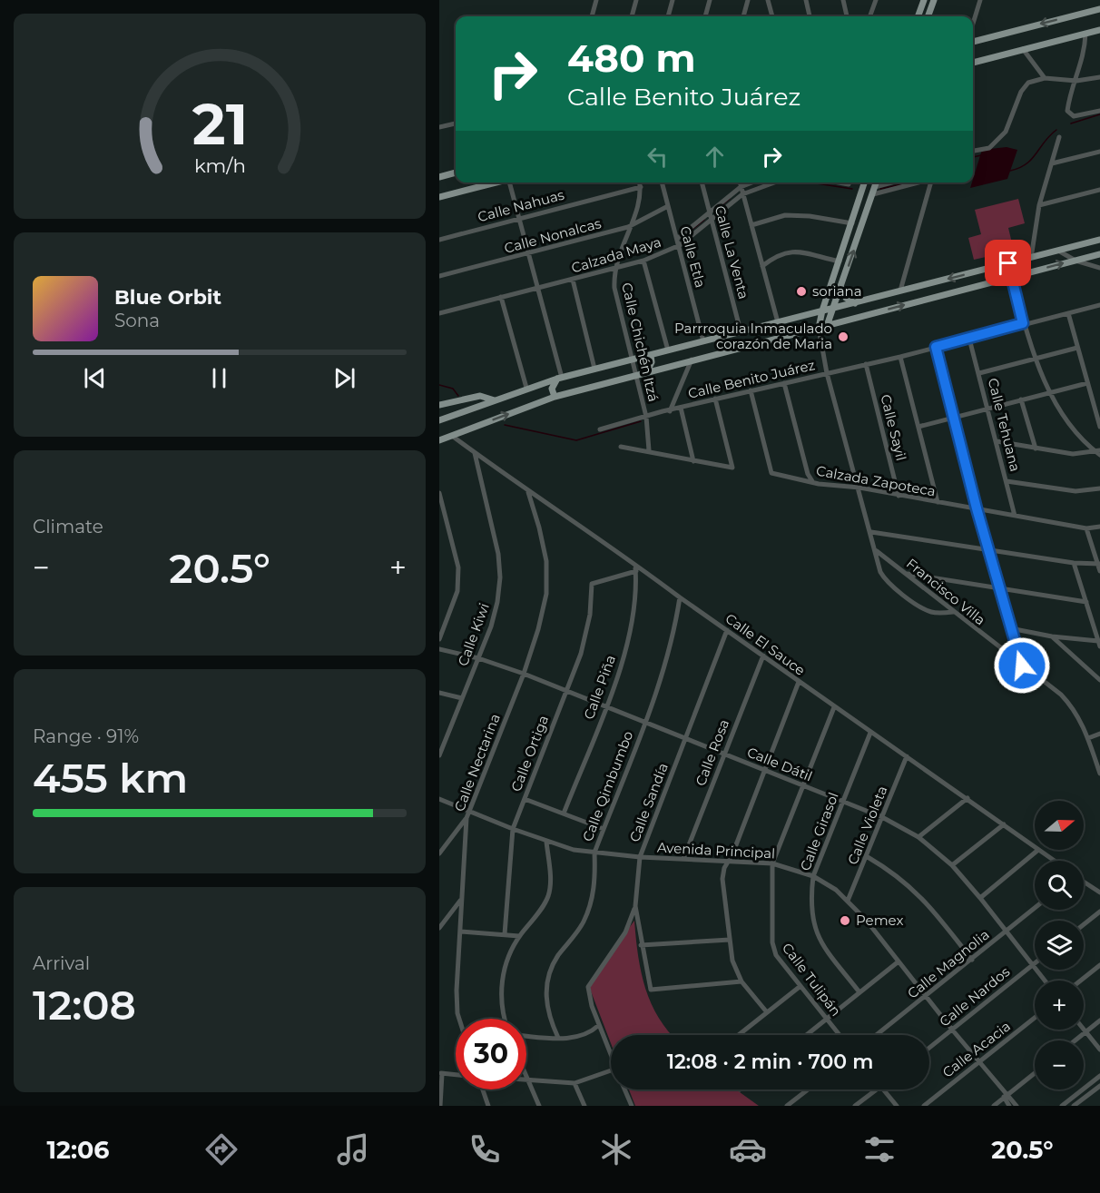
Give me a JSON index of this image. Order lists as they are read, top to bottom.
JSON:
{
  "streets": {
    "street": [
      "Calle Nahuas",
      "Calle Nonalcas",
      "Calle La Venta",
      "Calzada Maya",
      "Calle Etla",
      "Calle Chichén Itzá",
      "Calle Benito Juárez",
      "Calle Tehuana",
      "Calle Sayil",
      "Calzada Zapoteca",
      "Francisco Villa",
      "Calle Kiwi",
      "Calle El Sauce",
      "Calle Piña",
      "Calle Rosa",
      "Calle Ortiga",
      "Calle Nectarina",
      "Calle Dátil",
      "Calle Qimbumbo",
      "Calle Sandía",
      "Calle Violeta",
      "Calle Girasol",
      "Avenida Principal",
      "Calle Magnolia",
      "Calle Tulipán",
      "Calle Nardos",
      "Calle Acacia"
    ]
  },
  "crossings": [
    ["Calle Nahuas", "Calle Chichén Itzá"],
    ["Calle Nonalcas", "Calle Etla"],
    ["Calle Nonalcas", "Calle Chichén Itzá"],
    ["Calle La Venta", "Calzada Maya"],
    ["Calzada Maya", "Calle Etla"],
    ["Calzada Maya", "Calle Chichén Itzá"],
    ["Calle Chichén Itzá", "Calle Benito Juárez"],
    ["Calle Benito Juárez", "Calle Tehuana"],
    ["Calle Benito Juárez", "Calle Sayil"],
    ["Calle Benito Juárez", "Calzada Zapoteca"],
    ["Calle Tehuana", "Calzada Zapoteca"],
    ["Calle Sayil", "Calzada Zapoteca"],
    ["Calle Kiwi", "Calle El Sauce"],
    ["Calle Kiwi", "Calle Dátil"],
    ["Calle El Sauce", "Calle Piña"],
    ["Calle El Sauce", "Calle Rosa"],
    ["Calle El Sauce", "Calle Nectarina"],
    ["Calle El Sauce", "Calle Qimbumbo"],
    ["Calle El Sauce", "Calle Sandía"],
    ["Calle El Sauce", "Calle Violeta"],
    ["Calle El Sauce", "Calle Girasol"],
    ["Calle El Sauce", "Calle Tulipán"],
    ["Calle Piña", "Calle Ortiga"],
    ["Calle Piña", "Calle Dátil"],
    ["Calle Rosa", "Calle Dátil"],
    ["Calle Rosa", "Avenida Principal"],
    ["Calle Ortiga", "Calle Dátil"],
    ["Calle Ortiga", "Avenida Principal"],
    ["Calle Nectarina", "Calle Dátil"],
    ["Calle Nectarina", "Avenida Principal"],
    ["Calle Dátil", "Calle Qimbumbo"],
    ["Calle Dátil", "Calle Sandía"],
    ["Calle Dátil", "Calle Violeta"],
    ["Calle Dátil", "Calle Girasol"],
    ["Calle Dátil", "Calle Magnolia"],
    ["Calle Dátil", "Calle Tulipán"],
    ["Calle Dátil", "Calle Nardos"],
    ["Calle Qimbumbo", "Avenida Principal"],
    ["Calle Sandía", "Avenida Principal"],
    ["Calle Violeta", "Avenida Principal"],
    ["Calle Girasol", "Avenida Principal"],
    ["Avenida Principal", "Calle Magnolia"],
    ["Avenida Principal", "Calle Tulipán"],
    ["Avenida Principal", "Calle Nardos"],
    ["Avenida Principal", "Calle Acacia"]
  ],
  "places": ["soriana", "Parrroquia Inmaculado corazón de Maria", "Pemex"],
  "north": "right",
  "page": {
    "turn": ["480 m", "Calle Benito Juárez"],
    "song": ["Blue Orbit", "Sona"],
    "tile": [
      "Climate",
      ["Range · 91%", "455 km"],
      ["Arrival", "12:08"]
    ],
    "heat": ["−", "20.5°", "+"],
    "map_buttons": ["+", "−"],
    "limit": "30",
    "trip": "12:08 · 2 min · 700 m",
    "tabs": ["12:06", "20.5°"],
    "gauge": ["21", "km/h"]
  }
}
